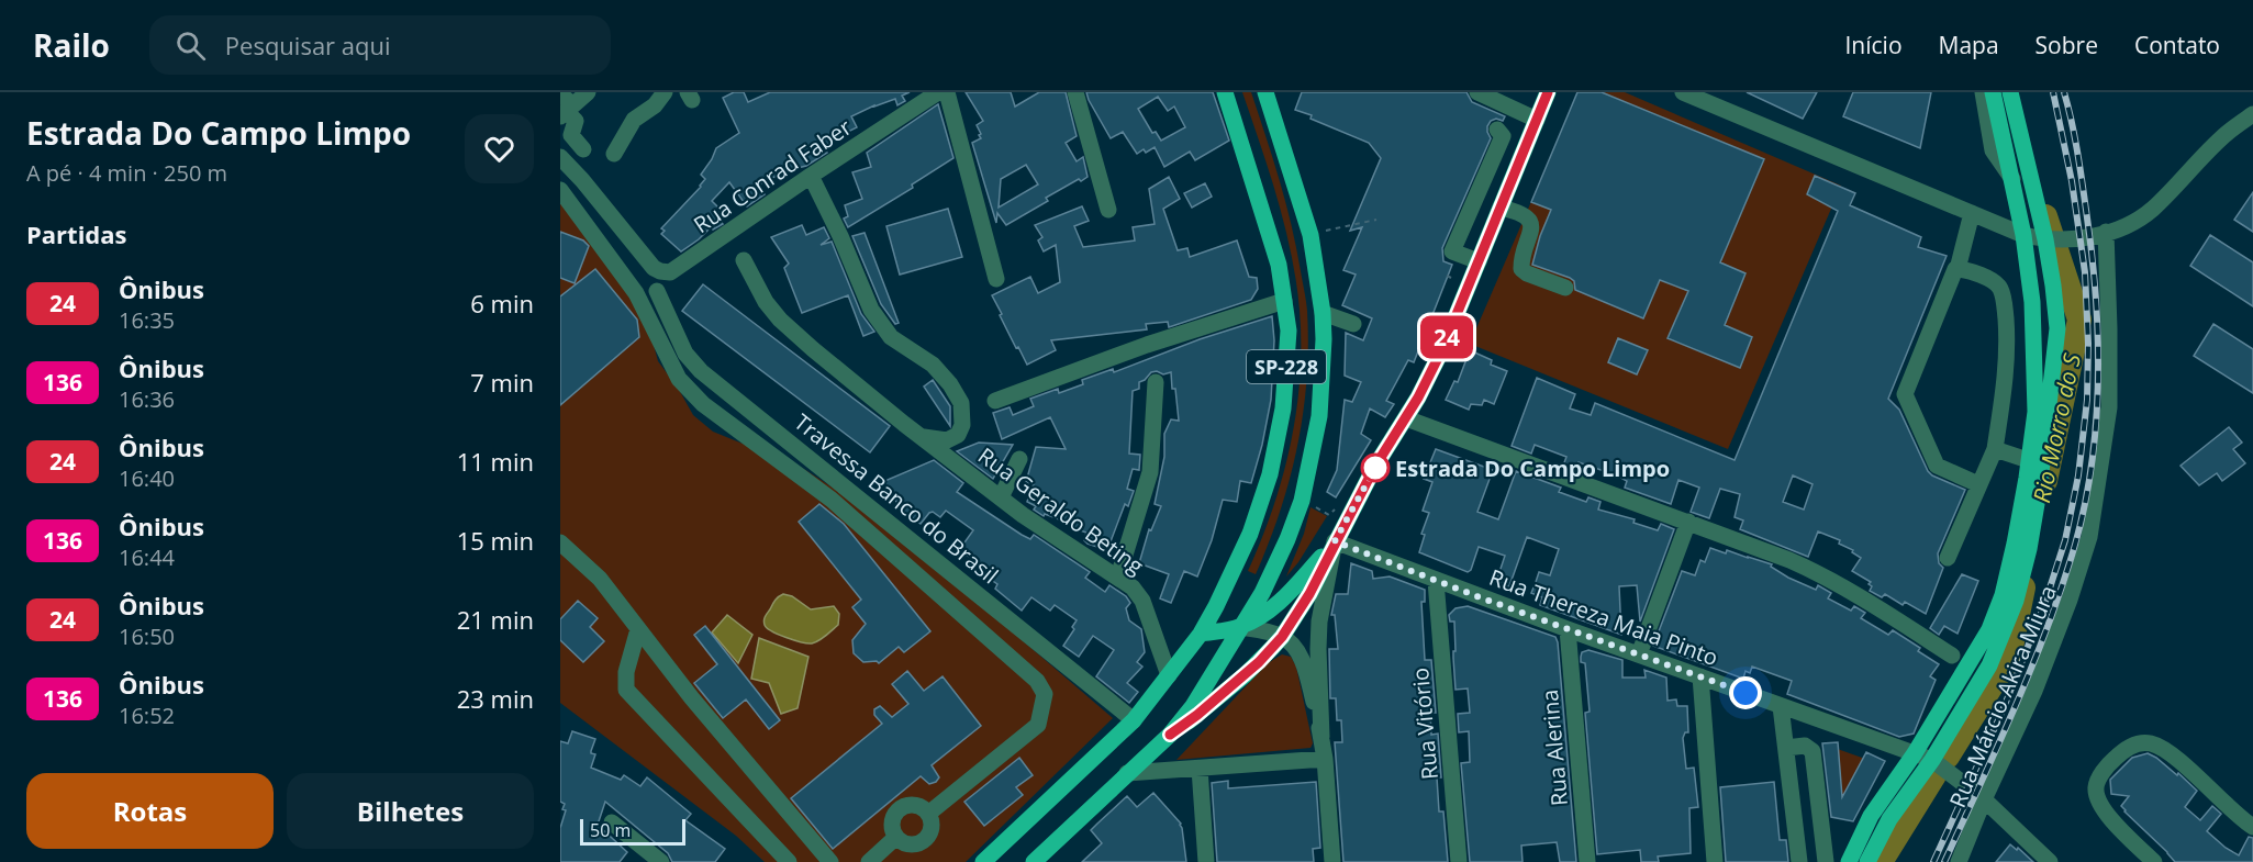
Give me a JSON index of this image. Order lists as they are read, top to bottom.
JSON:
{
  "streets": {
    "main road": ["SP-228"],
    "street": [
      "Rua Conrad Faber",
      "Travessa Banco do Brasil",
      "Rua Geraldo Beting",
      "Rua Thereza Maia Pinto",
      "Rua Márcio Akira Miura",
      "Rua Vitório",
      "Rua Alerina"
    ]
  },
  "crossings": [
    ["SP-228", "Travessa Banco do Brasil"],
    ["SP-228", "Rua Geraldo Beting"],
    ["Rua Thereza Maia Pinto", "Rua Márcio Akira Miura"],
    ["Rua Thereza Maia Pinto", "Rua Vitório"],
    ["Rua Thereza Maia Pinto", "Rua Alerina"]
  ],
  "water": ["Rio Morro do S"],
  "places": ["Estrada Do Campo Limpo"],
  "lines": ["bus line 24"],
  "scale_bar": "50 m",
  "page": {
    "header": "Railo",
    "search": "Pesquisar aqui",
    "nav": [
      "Início",
      "Mapa",
      "Sobre",
      "Contato"
    ],
    "heading": [
      ["Estrada Do Campo Limpo", "A pé · 4 min · 250 m"],
      "Partidas"
    ],
    "on_map": "24",
    "list": [
      {
        "mark": "24",
        "name": "Ônibus",
        "note": "16:35",
        "value": "6 min"
      },
      {
        "mark": "136",
        "name": "Ônibus",
        "note": "16:36",
        "value": "7 min"
      },
      {
        "mark": "24",
        "name": "Ônibus",
        "note": "16:40",
        "value": "11 min"
      },
      {
        "mark": "136",
        "name": "Ônibus",
        "note": "16:44",
        "value": "15 min"
      },
      {
        "mark": "24",
        "name": "Ônibus",
        "note": "16:50",
        "value": "21 min"
      },
      {
        "mark": "136",
        "name": "Ônibus",
        "note": "16:52",
        "value": "23 min"
      }
    ],
    "buttons": ["Rotas", "Bilhetes"],
    "scale": "50 m"
  }
}
